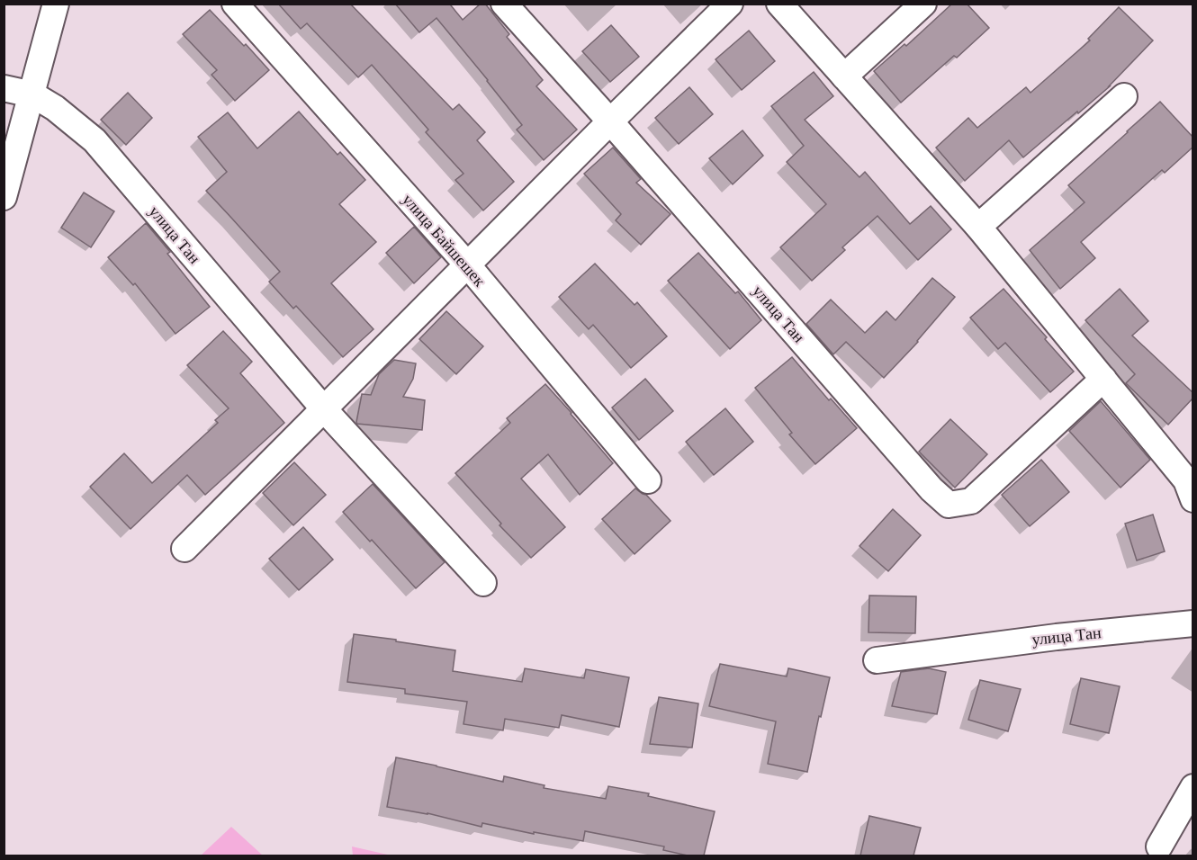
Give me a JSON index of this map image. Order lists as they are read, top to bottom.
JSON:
{
  "streets": {
    "street": ["улица Тан", "улица Байшешек"]
  }
}
